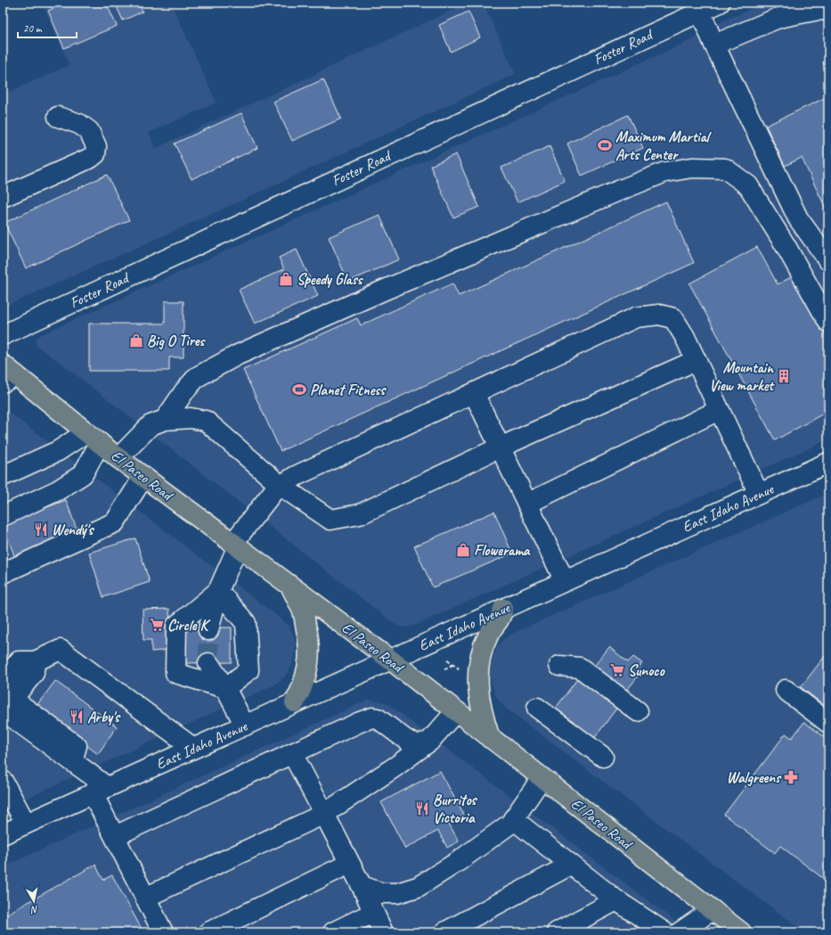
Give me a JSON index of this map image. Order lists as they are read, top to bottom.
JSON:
{
  "streets": {
    "main road": ["El Paseo Road"],
    "street": ["Foster Road", "East Idaho Avenue"]
  },
  "crossings": [
    ["El Paseo Road", "East Idaho Avenue"]
  ],
  "places": {
    "sports": ["Maximum Martial Arts Center", "Planet Fitness"],
    "shop": ["Speedy Glass", "Big O Tires", "Flowerama"],
    "building": ["Mountain View market"],
    "restaurant": ["Wendy's", "Arby's", "Burritos Victoria"],
    "supermarket": ["Circle K", "Sunoco"],
    "pharmacy": ["Walgreens"]
  },
  "scale_bar": "20 m",
  "north": "bottom"
}
